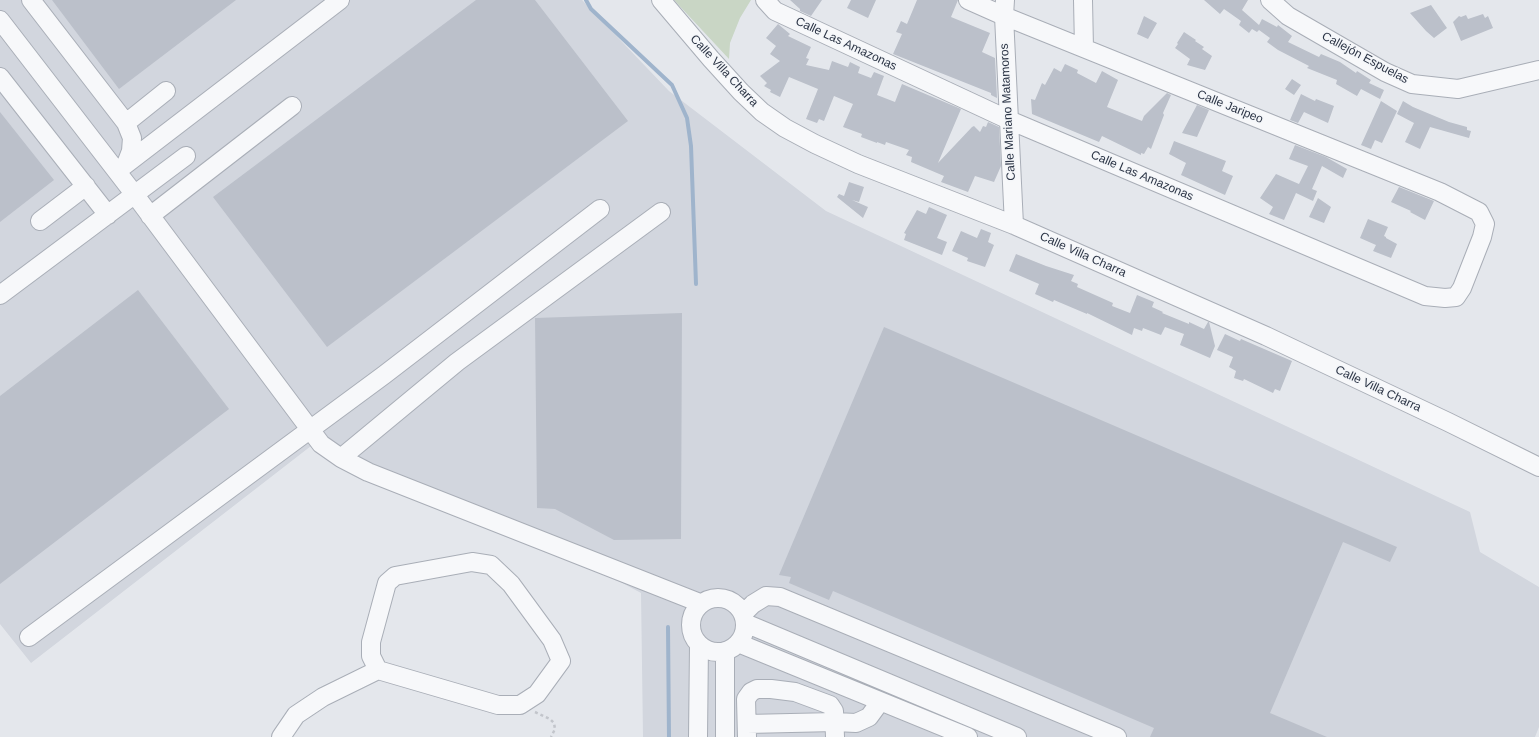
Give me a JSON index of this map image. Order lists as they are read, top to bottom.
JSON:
{
  "streets": {
    "street": [
      "Calle Las Amazonas",
      "Callejón Espuelas",
      "Calle Villa Charra",
      "Calle Jaripeo",
      "Calle Mariano Matamoros"
    ]
  },
  "crossings": [
    ["Calle Las Amazonas", "Calle Jaripeo"],
    ["Calle Las Amazonas", "Calle Mariano Matamoros"],
    ["Calle Villa Charra", "Calle Mariano Matamoros"],
    ["Calle Jaripeo", "Calle Mariano Matamoros"]
  ]
}
